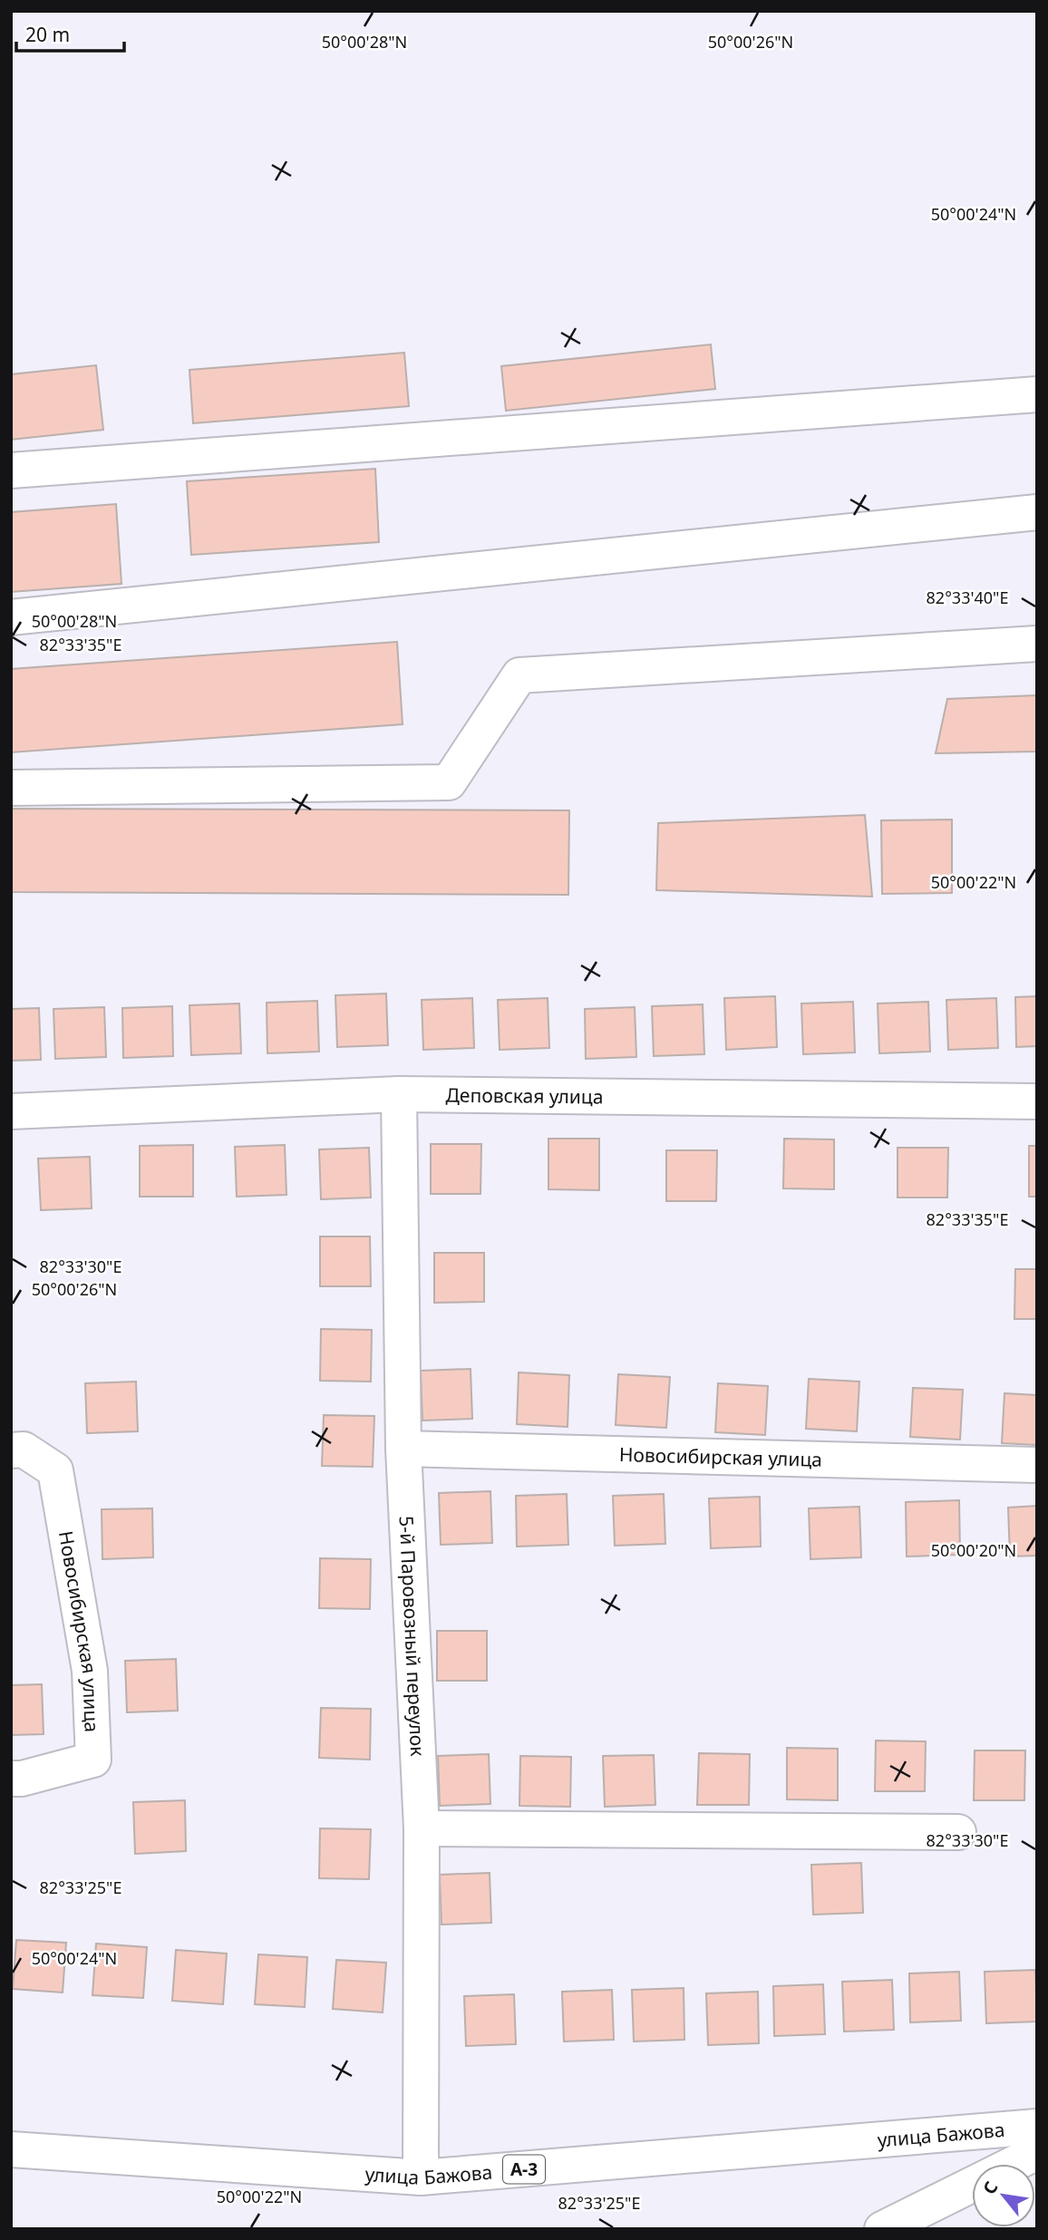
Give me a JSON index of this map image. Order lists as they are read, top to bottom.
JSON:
{
  "streets": {
    "main road": [
      "Деповская улица",
      "Новосибирская улица",
      "5-й Паровозный переулок",
      "улица Бажова",
      "A-3"
    ]
  },
  "crossings": [
    ["Деповская улица", "5-й Паровозный переулок"],
    ["Новосибирская улица", "5-й Паровозный переулок"],
    ["5-й Паровозный переулок", "улица Бажова"]
  ],
  "scale_bar": "20 m",
  "north": "top left",
  "coordinates": [
    "50°00'28\"N",
    "50°00'26\"N",
    "50°00'24\"N",
    "82°33'40\"E",
    "82°33'35\"E",
    "50°00'22\"N",
    "82°33'30\"E",
    "50°00'20\"N",
    "82°33'25\"E"
  ]
}
